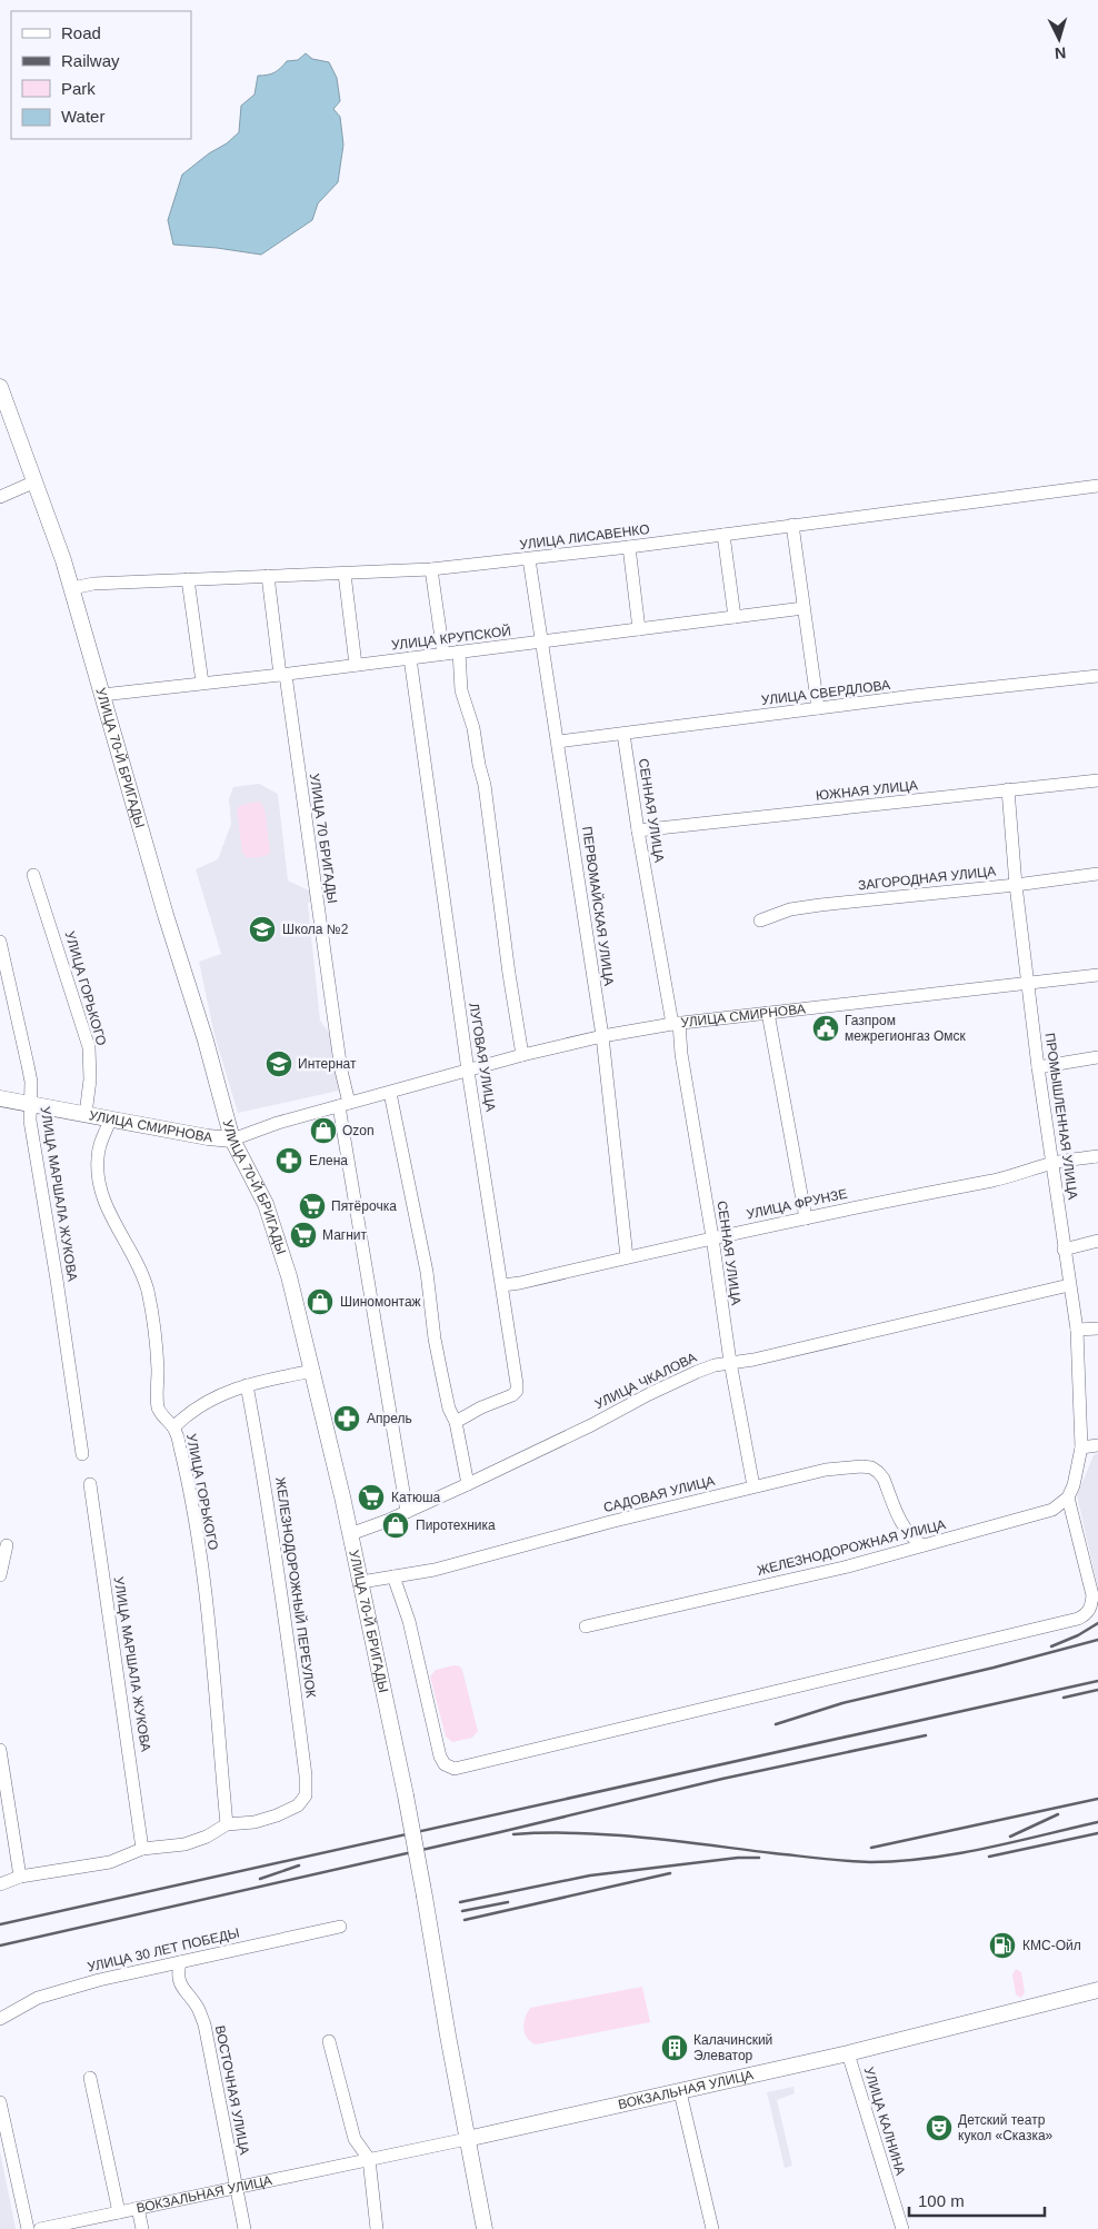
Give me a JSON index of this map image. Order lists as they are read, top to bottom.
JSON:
{
  "streets": {
    "main road": ["УЛИЦА 70-Й БРИГАДЫ", "УЛИЦА СМИРНОВА", "ВОКЗАЛЬНАЯ УЛИЦА"],
    "street": [
      "УЛИЦА ЛИСАВЕНКО",
      "УЛИЦА КРУПСКОЙ",
      "УЛИЦА СВЕРДЛОВА",
      "ЮЖНАЯ УЛИЦА",
      "СЕННАЯ УЛИЦА",
      "УЛИЦА 70 БРИГАДЫ",
      "ЗАГОРОДНАЯ УЛИЦА",
      "ПЕРВОМАЙСКАЯ УЛИЦА",
      "УЛИЦА ГОРЬКОГО",
      "ЛУГОВАЯ УЛИЦА",
      "ПРОМЫШЛЕННАЯ УЛИЦА",
      "УЛИЦА МАРШАЛА ЖУКОВА",
      "УЛИЦА ФРУНЗЕ",
      "УЛИЦА ЧКАЛОВА",
      "САДОВАЯ УЛИЦА",
      "ЖЕЛЕЗНОДОРОЖНАЯ УЛИЦА",
      "ЖЕЛЕЗНОДОРОЖНЫЙ ПЕРЕУЛОК",
      "УЛИЦА 30 ЛЕТ ПОБЕДЫ",
      "ВОСТОЧНАЯ УЛИЦА",
      "УЛИЦА КАЛНИНА"
    ]
  },
  "crossings": [
    ["УЛИЦА ЛИСАВЕНКО", "УЛИЦА 70-Й БРИГАДЫ"],
    ["УЛИЦА ЛИСАВЕНКО", "УЛИЦА 70 БРИГАДЫ"],
    ["УЛИЦА ЛИСАВЕНКО", "ПЕРВОМАЙСКАЯ УЛИЦА"],
    ["УЛИЦА КРУПСКОЙ", "УЛИЦА 70-Й БРИГАДЫ"],
    ["УЛИЦА КРУПСКОЙ", "УЛИЦА 70 БРИГАДЫ"],
    ["УЛИЦА КРУПСКОЙ", "ПЕРВОМАЙСКАЯ УЛИЦА"],
    ["УЛИЦА КРУПСКОЙ", "ЛУГОВАЯ УЛИЦА"],
    ["УЛИЦА СВЕРДЛОВА", "СЕННАЯ УЛИЦА"],
    ["УЛИЦА СВЕРДЛОВА", "ПЕРВОМАЙСКАЯ УЛИЦА"],
    ["УЛИЦА 70-Й БРИГАДЫ", "УЛИЦА СМИРНОВА"],
    ["УЛИЦА 70-Й БРИГАДЫ", "УЛИЦА ЧКАЛОВА"],
    ["УЛИЦА 70-Й БРИГАДЫ", "САДОВАЯ УЛИЦА"],
    ["УЛИЦА 70-Й БРИГАДЫ", "ВОКЗАЛЬНАЯ УЛИЦА"],
    ["ЮЖНАЯ УЛИЦА", "СЕННАЯ УЛИЦА"],
    ["ЮЖНАЯ УЛИЦА", "ПРОМЫШЛЕННАЯ УЛИЦА"],
    ["СЕННАЯ УЛИЦА", "УЛИЦА СМИРНОВА"],
    ["СЕННАЯ УЛИЦА", "УЛИЦА ФРУНЗЕ"],
    ["СЕННАЯ УЛИЦА", "УЛИЦА ЧКАЛОВА"],
    ["СЕННАЯ УЛИЦА", "САДОВАЯ УЛИЦА"],
    ["УЛИЦА 70 БРИГАДЫ", "УЛИЦА СМИРНОВА"],
    ["УЛИЦА 70 БРИГАДЫ", "УЛИЦА ЧКАЛОВА"],
    ["ЗАГОРОДНАЯ УЛИЦА", "ПРОМЫШЛЕННАЯ УЛИЦА"],
    ["ПЕРВОМАЙСКАЯ УЛИЦА", "УЛИЦА СМИРНОВА"],
    ["ПЕРВОМАЙСКАЯ УЛИЦА", "УЛИЦА ФРУНЗЕ"],
    ["УЛИЦА ГОРЬКОГО", "УЛИЦА СМИРНОВА"],
    ["УЛИЦА ГОРЬКОГО", "ЖЕЛЕЗНОДОРОЖНЫЙ ПЕРЕУЛОК"],
    ["УЛИЦА СМИРНОВА", "ЛУГОВАЯ УЛИЦА"],
    ["УЛИЦА СМИРНОВА", "ПРОМЫШЛЕННАЯ УЛИЦА"],
    ["УЛИЦА СМИРНОВА", "УЛИЦА МАРШАЛА ЖУКОВА"],
    ["ЛУГОВАЯ УЛИЦА", "УЛИЦА ФРУНЗЕ"],
    ["ПРОМЫШЛЕННАЯ УЛИЦА", "УЛИЦА ФРУНЗЕ"],
    ["ПРОМЫШЛЕННАЯ УЛИЦА", "УЛИЦА ЧКАЛОВА"],
    ["САДОВАЯ УЛИЦА", "ЖЕЛЕЗНОДОРОЖНАЯ УЛИЦА"],
    ["УЛИЦА 30 ЛЕТ ПОБЕДЫ", "ВОСТОЧНАЯ УЛИЦА"],
    ["ВОСТОЧНАЯ УЛИЦА", "ВОКЗАЛЬНАЯ УЛИЦА"],
    ["ВОКЗАЛЬНАЯ УЛИЦА", "УЛИЦА КАЛНИНА"]
  ],
  "places": {
    "school or university": ["Школа №2", "Интернат"],
    "public building": ["Газпром межрегионгаз Омск"],
    "shop": ["Ozon", "Шиномонтаж", "Пиротехника"],
    "pharmacy": ["Елена", "Апрель"],
    "supermarket": ["Пятёрочка", "Магнит", "Катюша"],
    "fuel station": ["КМС-Ойл"],
    "building": ["Калачинский Элеватор"],
    "theatre": ["Детский театр кукол «Сказка»"]
  },
  "legend": [
    "Road",
    "Railway",
    "Park",
    "Water"
  ],
  "scale_bar": "100 m",
  "north": "bottom"
}
